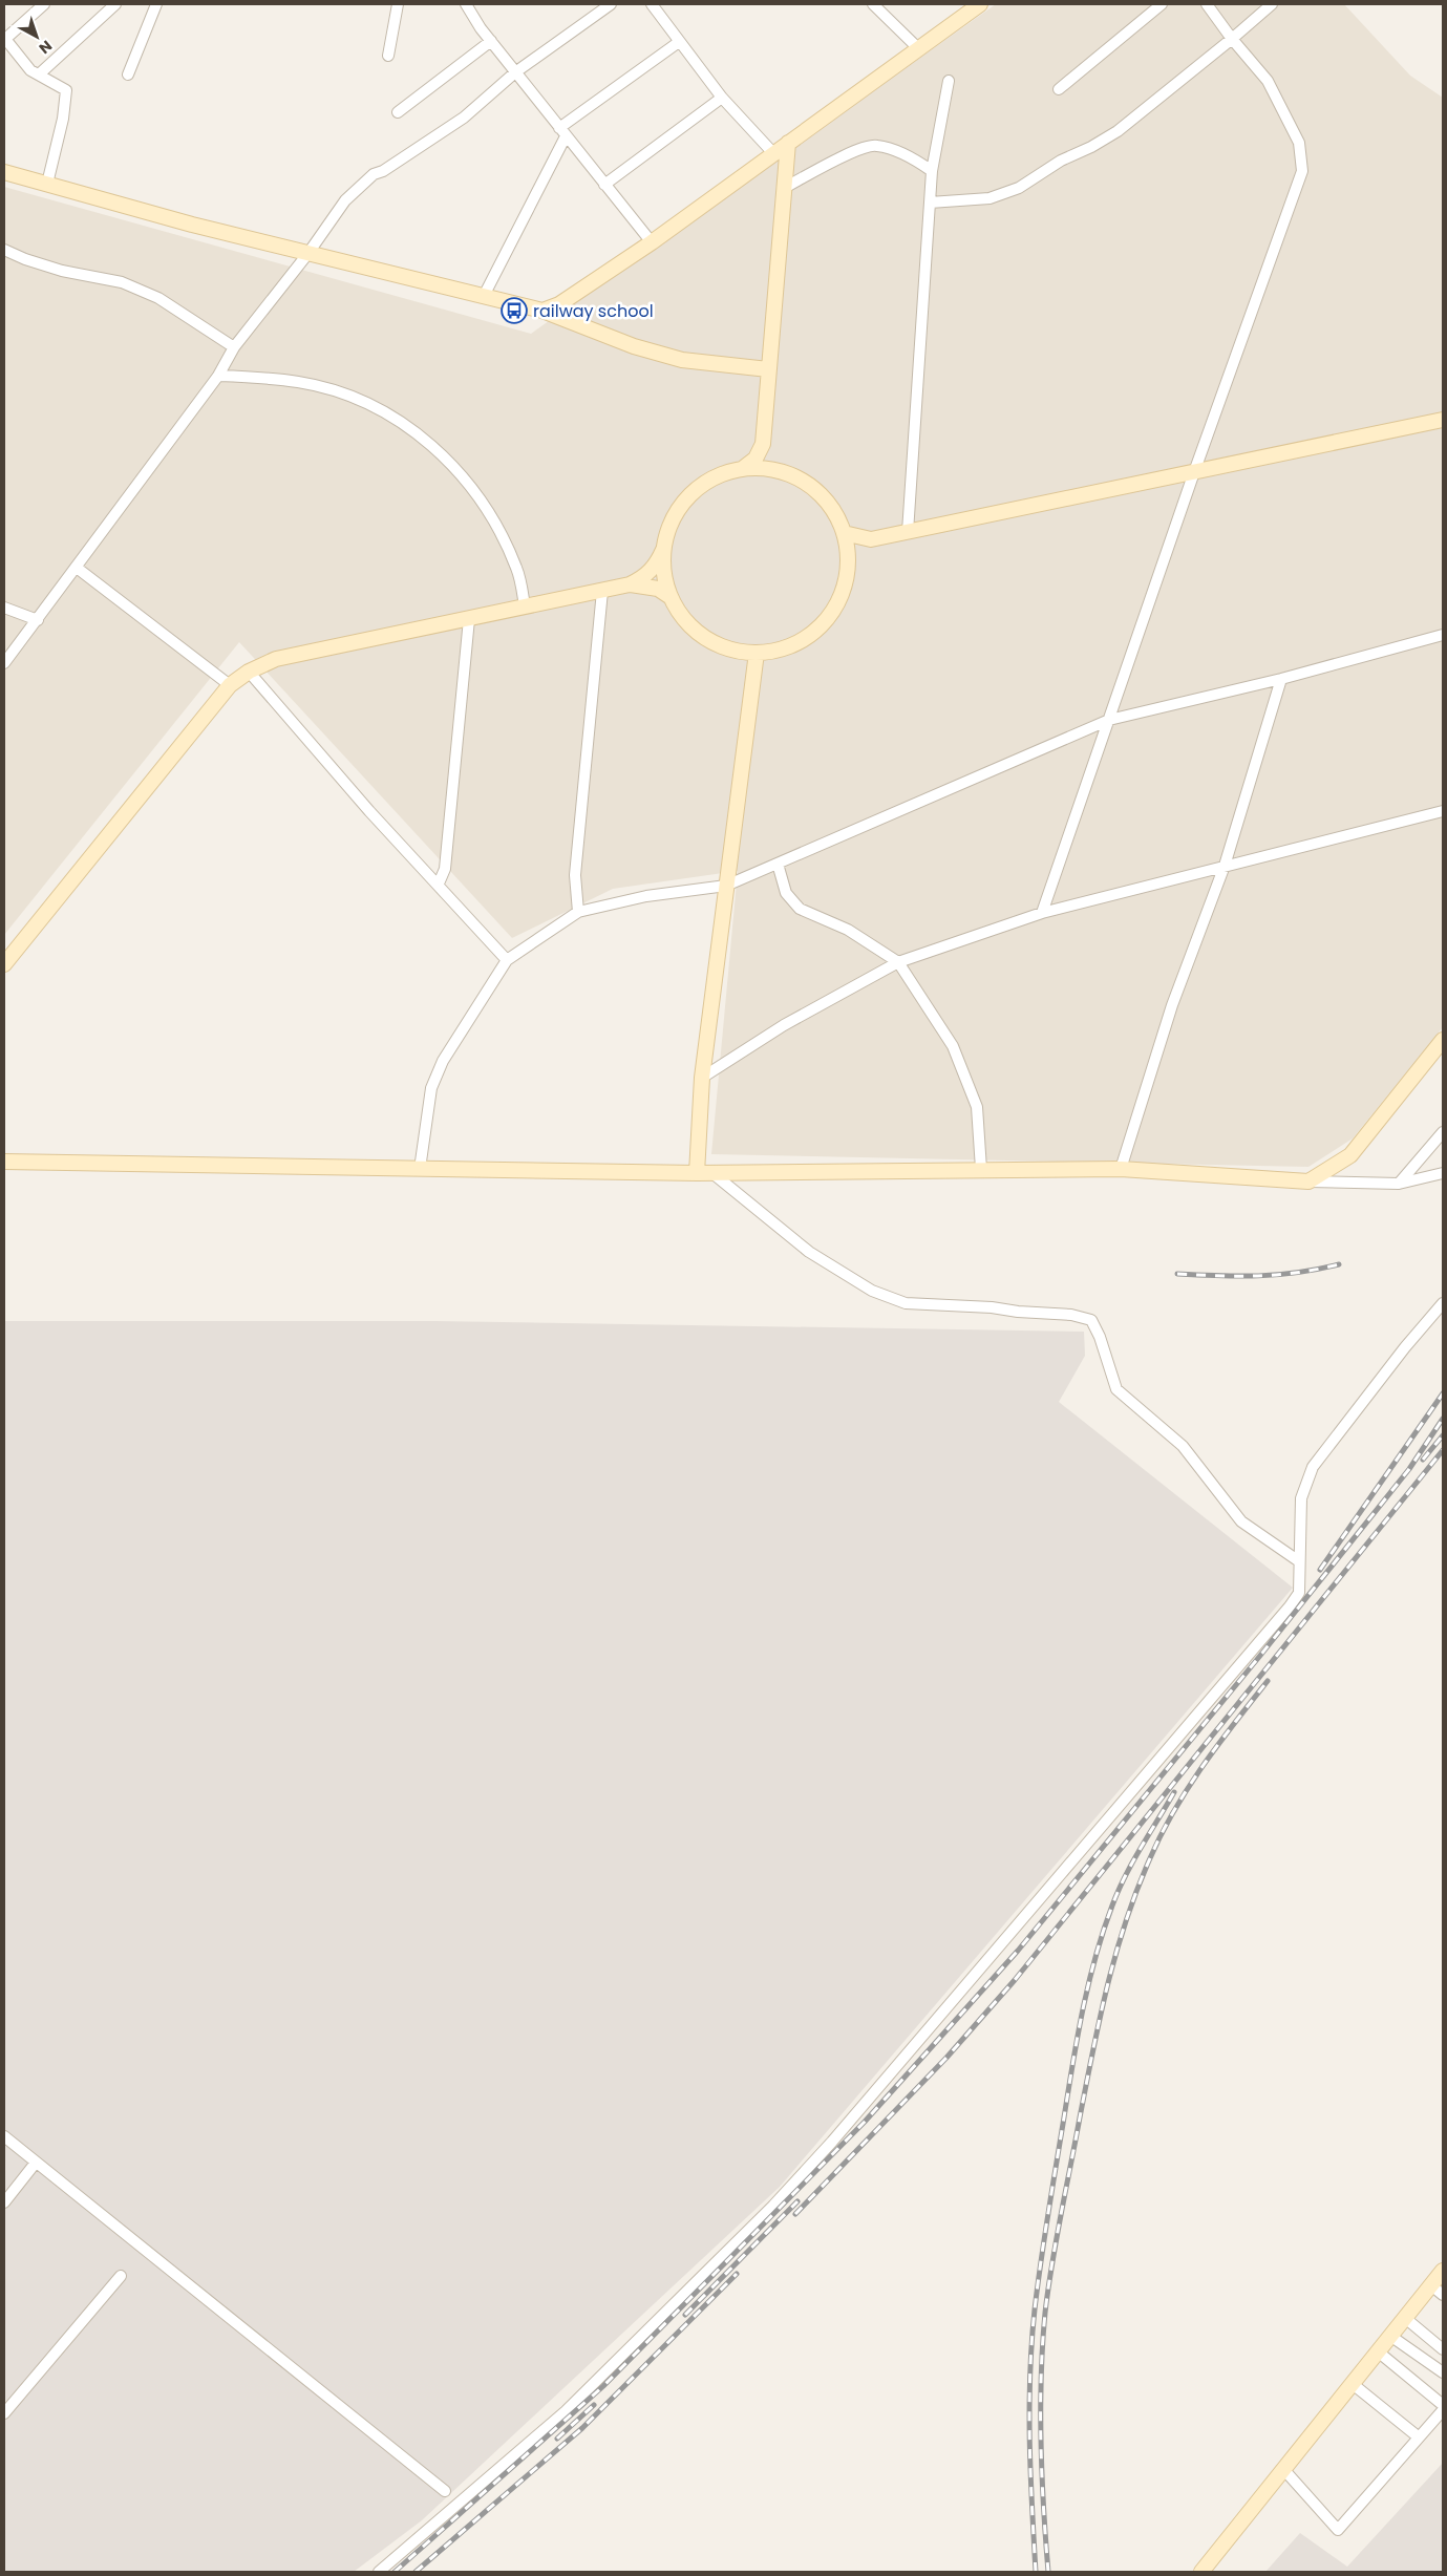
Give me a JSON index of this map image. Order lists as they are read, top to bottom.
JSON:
{
  "places": {
    "bus stop": ["railway school"]
  },
  "north": "bottom right"
}
